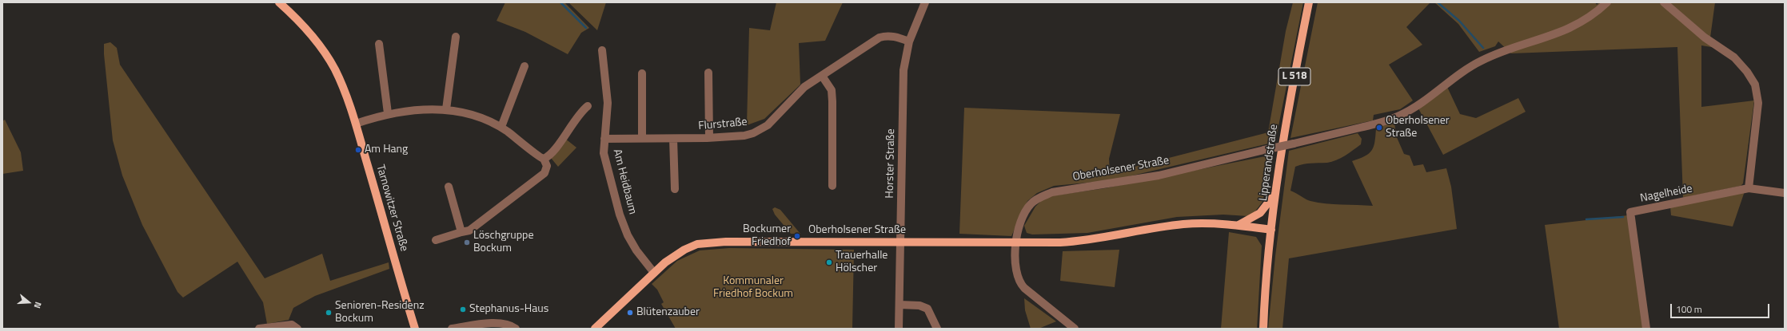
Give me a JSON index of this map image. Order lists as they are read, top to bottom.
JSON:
{
  "streets": {
    "main road": [
      "L 518",
      "Lipperandstraße",
      "Oberholsener Straße",
      "Tarnowitzer Straße"
    ],
    "street": [
      "Flurstraße",
      "Horster Straße",
      "Am Heidbaum",
      "Nagelheide"
    ]
  },
  "crossings": [
    ["L 518", "Lipperandstraße"],
    ["L 518", "Oberholsener Straße"],
    ["Flurstraße", "Horster Straße"],
    ["Flurstraße", "Am Heidbaum"],
    ["Lipperandstraße", "Oberholsener Straße"],
    ["Horster Straße", "Oberholsener Straße"],
    ["Oberholsener Straße", "Am Heidbaum"]
  ],
  "parks": ["Kommunaler Friedhof Bockum"],
  "places": [
    "Oberholsener Straße",
    "Am Hang",
    "Bockumer Friedhof",
    "Löschgruppe Bockum",
    "Trauerhalle Hölscher",
    "Stephanus-Haus",
    "Senioren-Residenz Bockum",
    "Blütenzauber"
  ],
  "scale_bar": "100 m",
  "north": "right"
}
